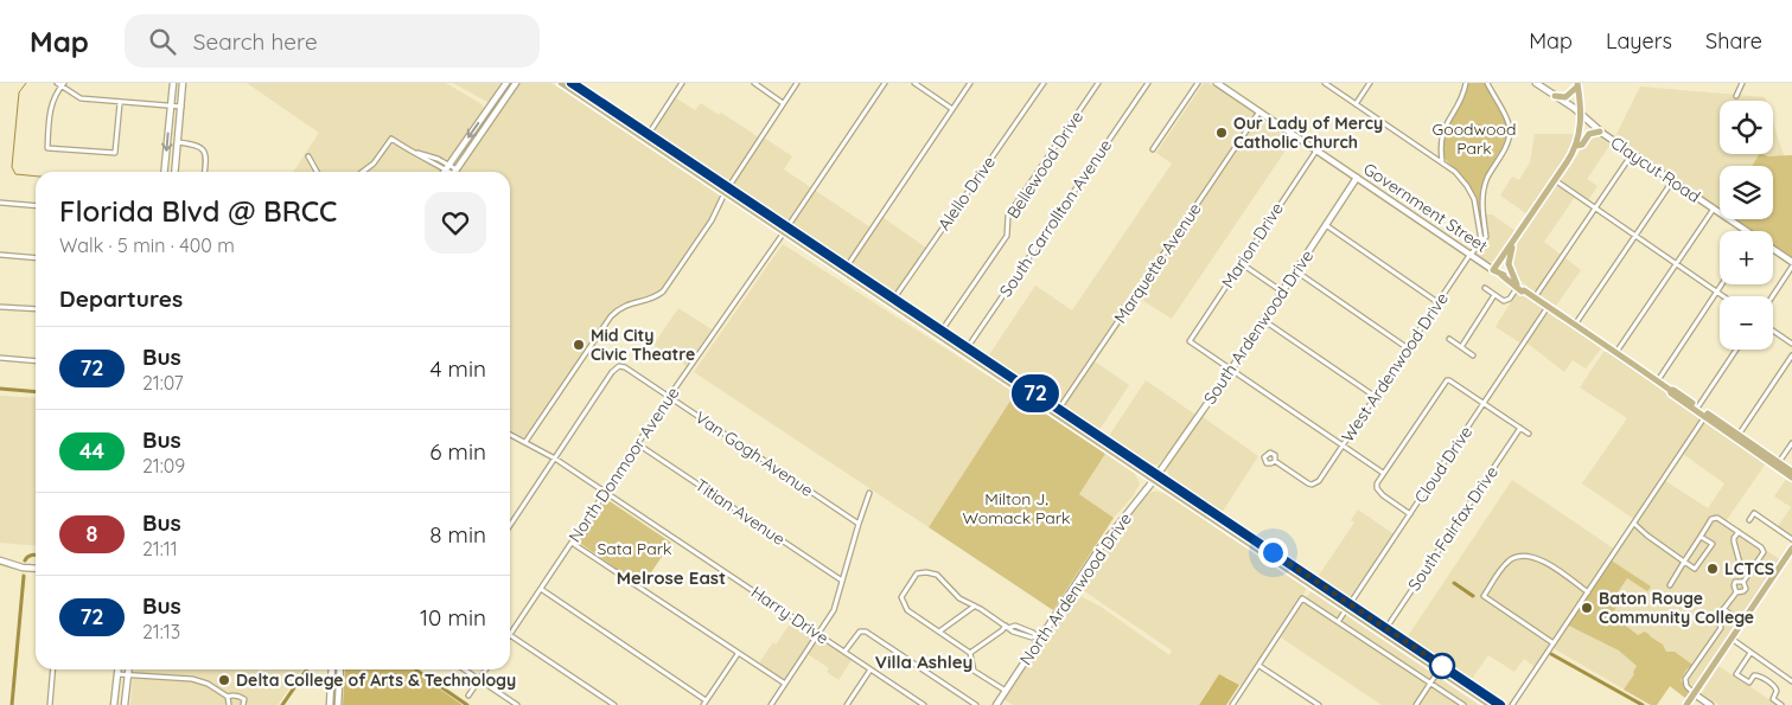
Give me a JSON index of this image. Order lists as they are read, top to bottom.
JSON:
{
  "streets": {
    "main road": ["Government Street"],
    "street": [
      "Bellewood Drive",
      "Claycut Road",
      "Alello Drive",
      "South Carrollton Avenue",
      "Marion Drive",
      "Marquette Avenue",
      "South Ardenwood Drive",
      "West Ardenwood Drive",
      "Van Gogh Avenue",
      "North Donmoor Avenue",
      "Cloud Drive",
      "Titian Avenue",
      "South Fairfax Drive",
      "North Ardenwood Drive",
      "Harry Drive"
    ]
  },
  "crossings": [
    ["Government Street", "Marion Drive"],
    ["Government Street", "Marquette Avenue"],
    ["Government Street", "South Ardenwood Drive"],
    ["Government Street", "West Ardenwood Drive"],
    ["Government Street", "Cloud Drive"],
    ["Marion Drive", "South Ardenwood Drive"],
    ["South Ardenwood Drive", "North Ardenwood Drive"],
    ["Van Gogh Avenue", "North Donmoor Avenue"],
    ["Van Gogh Avenue", "Harry Drive"],
    ["North Donmoor Avenue", "Titian Avenue"],
    ["North Donmoor Avenue", "Harry Drive"]
  ],
  "districts": ["Melrose East", "Villa Ashley"],
  "parks": ["Goodwood Park", "Milton J. Womack Park", "Sata Park"],
  "places": [
    "Our Lady of Mercy Catholic Church",
    "Mid City Civic Theatre",
    "LCTCS",
    "Baton Rouge Community College",
    "Delta College of Arts & Technology"
  ],
  "lines": ["bus line 72"],
  "page": {
    "header": "Map",
    "search": "Search here",
    "nav": ["Map", "Layers", "Share"],
    "on_map": "72",
    "map_buttons": ["+", "−"],
    "heading": [
      ["Florida Blvd @ BRCC", "Walk · 5 min · 400 m"],
      "Departures"
    ],
    "list": [
      {
        "mark": "72",
        "name": "Bus",
        "note": "21:07",
        "value": "4 min"
      },
      {
        "mark": "44",
        "name": "Bus",
        "note": "21:09",
        "value": "6 min"
      },
      {
        "mark": "8",
        "name": "Bus",
        "note": "21:11",
        "value": "8 min"
      },
      {
        "mark": "72",
        "name": "Bus",
        "note": "21:13",
        "value": "10 min"
      }
    ]
  }
}
